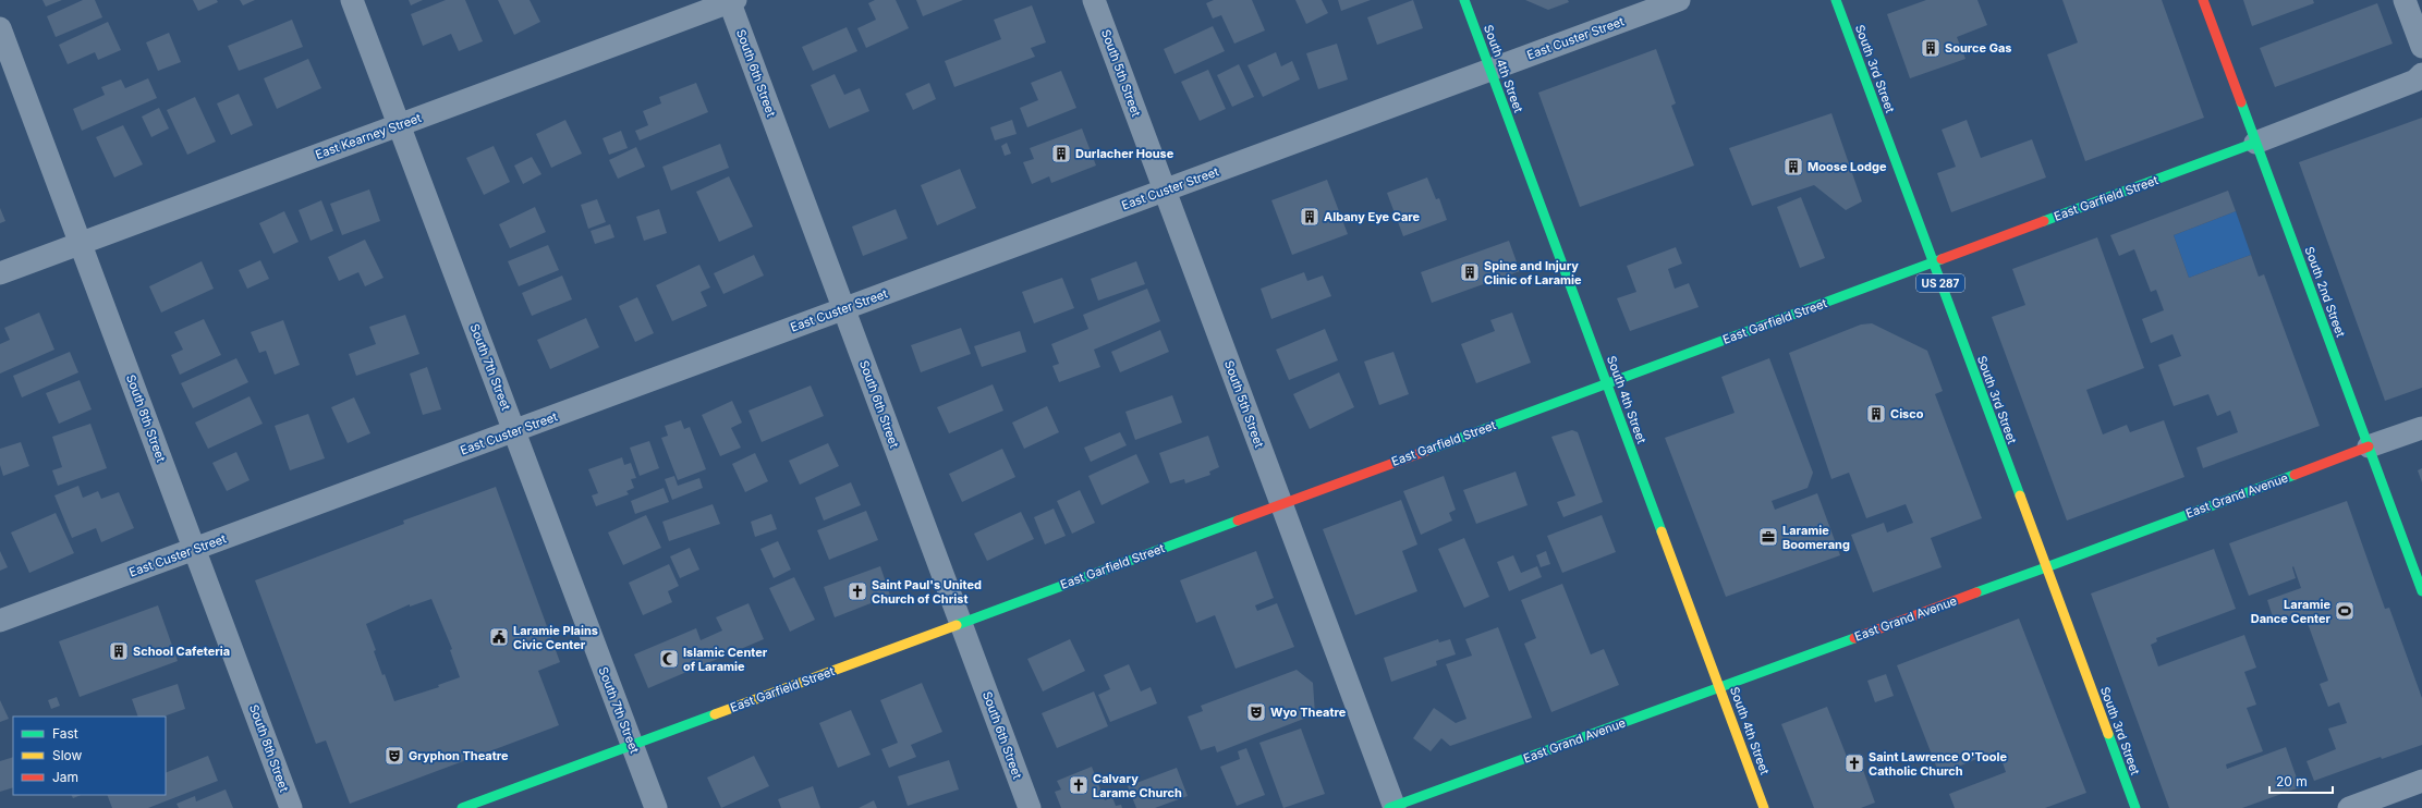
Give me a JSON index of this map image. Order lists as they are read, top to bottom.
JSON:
{
  "streets": {
    "street": [
      "East Custer Street",
      "South 4th Street",
      "South 3rd Street",
      "South 6th Street",
      "South 5th Street",
      "East Kearney Street",
      "East Garfield Street",
      "US 287",
      "South 2nd Street",
      "South 7th Street",
      "South 8th Street",
      "East Grand Avenue"
    ]
  },
  "crossings": [
    ["East Custer Street", "South 4th Street"],
    ["East Custer Street", "South 6th Street"],
    ["East Custer Street", "South 5th Street"],
    ["East Custer Street", "South 7th Street"],
    ["East Custer Street", "South 8th Street"],
    ["South 4th Street", "East Garfield Street"],
    ["South 4th Street", "East Grand Avenue"],
    ["South 3rd Street", "East Garfield Street"],
    ["South 3rd Street", "East Grand Avenue"],
    ["South 6th Street", "East Kearney Street"],
    ["South 6th Street", "East Garfield Street"],
    ["South 5th Street", "East Garfield Street"],
    ["South 5th Street", "East Grand Avenue"],
    ["East Kearney Street", "South 7th Street"],
    ["East Kearney Street", "South 8th Street"],
    ["East Garfield Street", "South 2nd Street"],
    ["East Garfield Street", "South 7th Street"],
    ["South 2nd Street", "East Grand Avenue"]
  ],
  "places": {
    "building": [
      "Source Gas",
      "Durlacher House",
      "Moose Lodge",
      "Albany Eye Care",
      "Spine and Injury Clinic of Laramie",
      "Cisco",
      "School Cafeteria"
    ],
    "office": ["Laramie Boomerang"],
    "church": ["Saint Paul's United Church of Christ", "Saint Lawrence O'Toole Catholic Church", "Calvary Larame Church"],
    "sports": ["Laramie Dance Center"],
    "public building": ["Laramie Plains Civic Center"],
    "mosque": ["Islamic Center of Laramie"],
    "theatre": ["Wyo Theatre", "Gryphon Theatre"]
  },
  "legend": ["Fast", "Slow", "Jam"],
  "scale_bar": "20 m"
}
